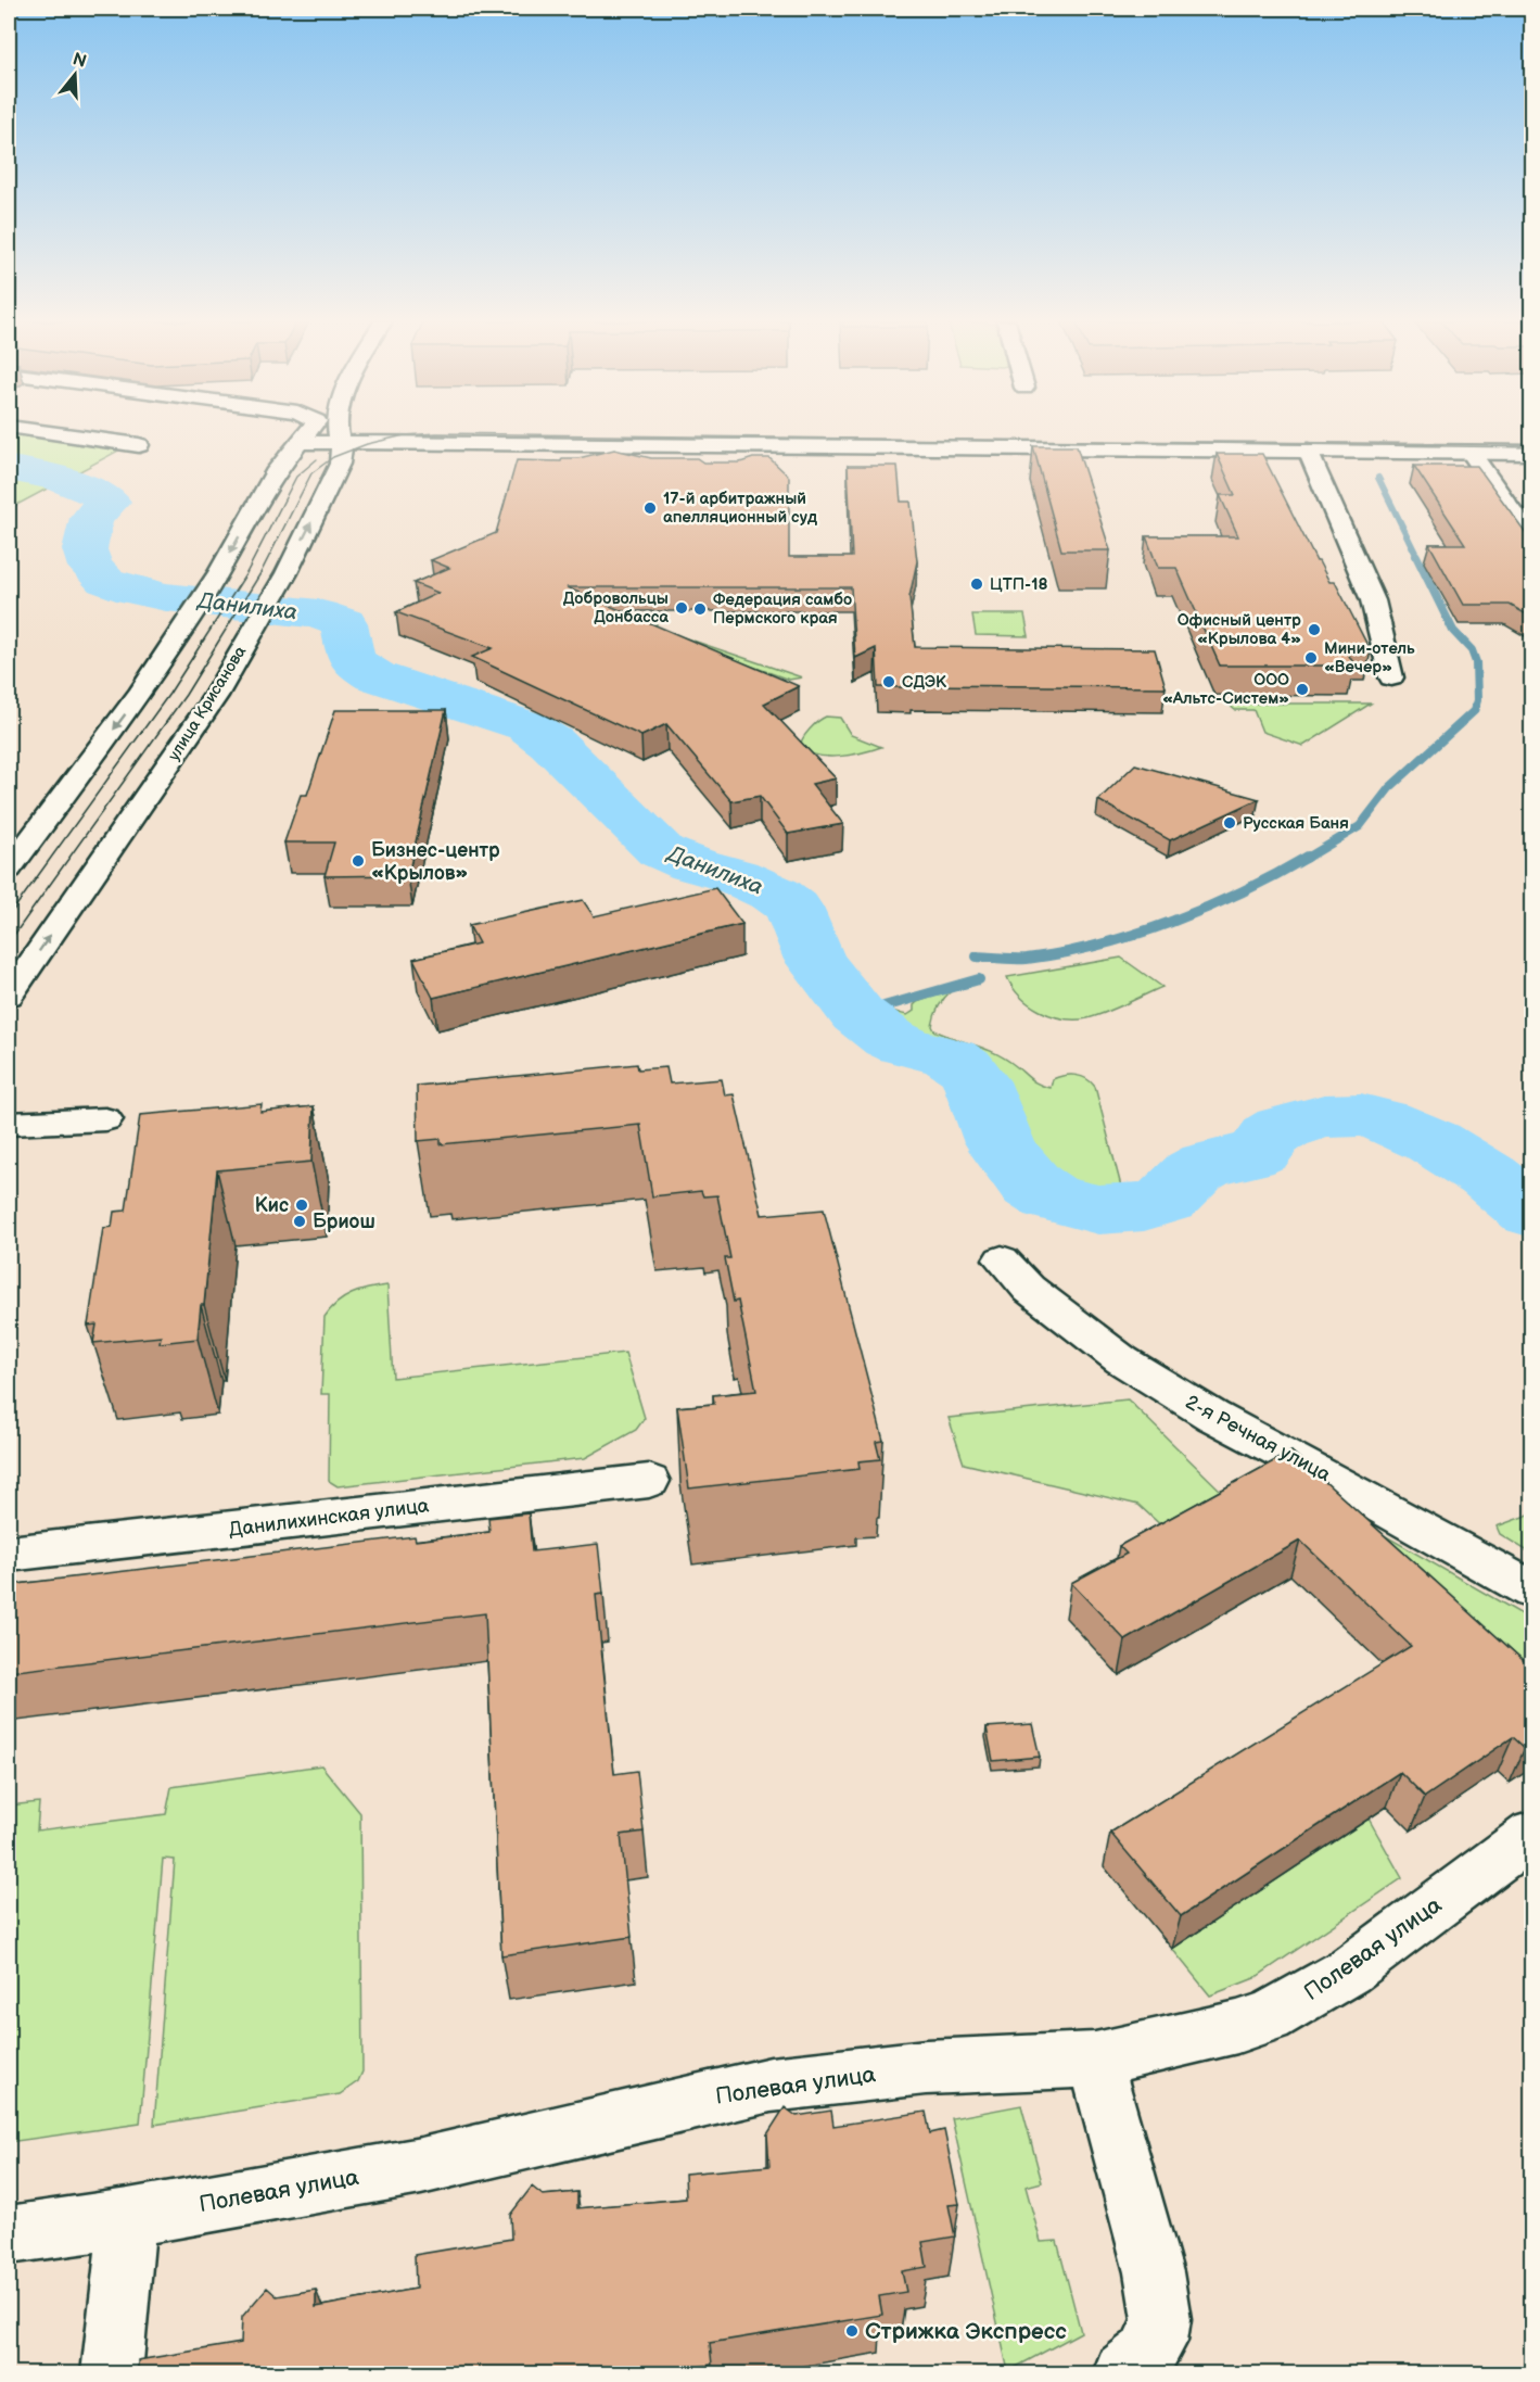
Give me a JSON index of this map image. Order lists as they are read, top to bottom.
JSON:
{
  "streets": {
    "main road": [
      "улица Крисанова",
      "2-я Речная улица",
      "Данилихинская улица",
      "Полевая улица"
    ]
  },
  "water": ["Данилиха"],
  "places": [
    "17-й арбитражный апелляционный суд",
    "ЦТП-18",
    "Добровольцы Донбасса",
    "Федерация самбо Пермского края",
    "Офисный центр «Крылова 4»",
    "Мини-отель «Вечер»",
    "СДЭК",
    "ООО «Альтс-Систем»",
    "Русская Баня",
    "Бизнес-центр «Крылов»",
    "Кис",
    "Бриош",
    "Стрижка Экспресс"
  ],
  "north": "top"
}
